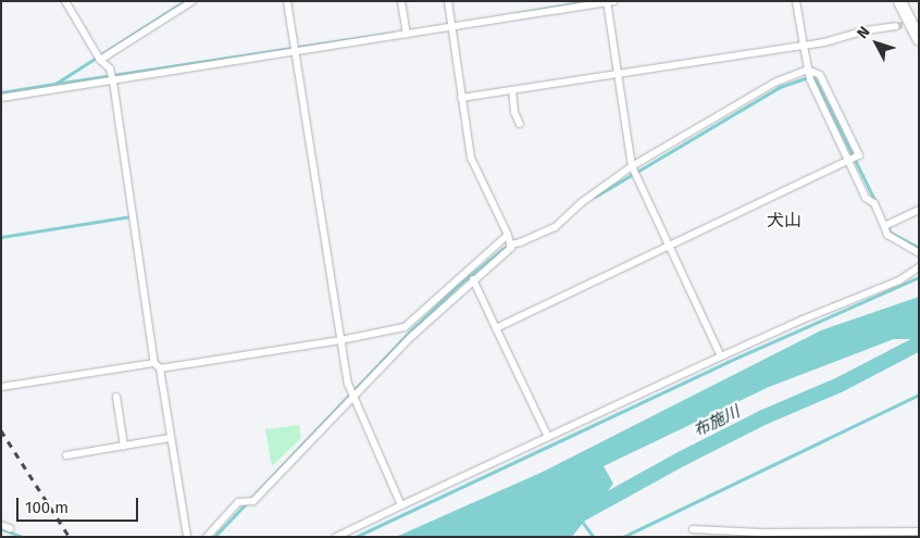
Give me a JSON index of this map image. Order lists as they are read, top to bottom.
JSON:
{
  "districts": ["犬山"],
  "water": ["布施川"],
  "scale_bar": "100 m",
  "north": "top left"
}
